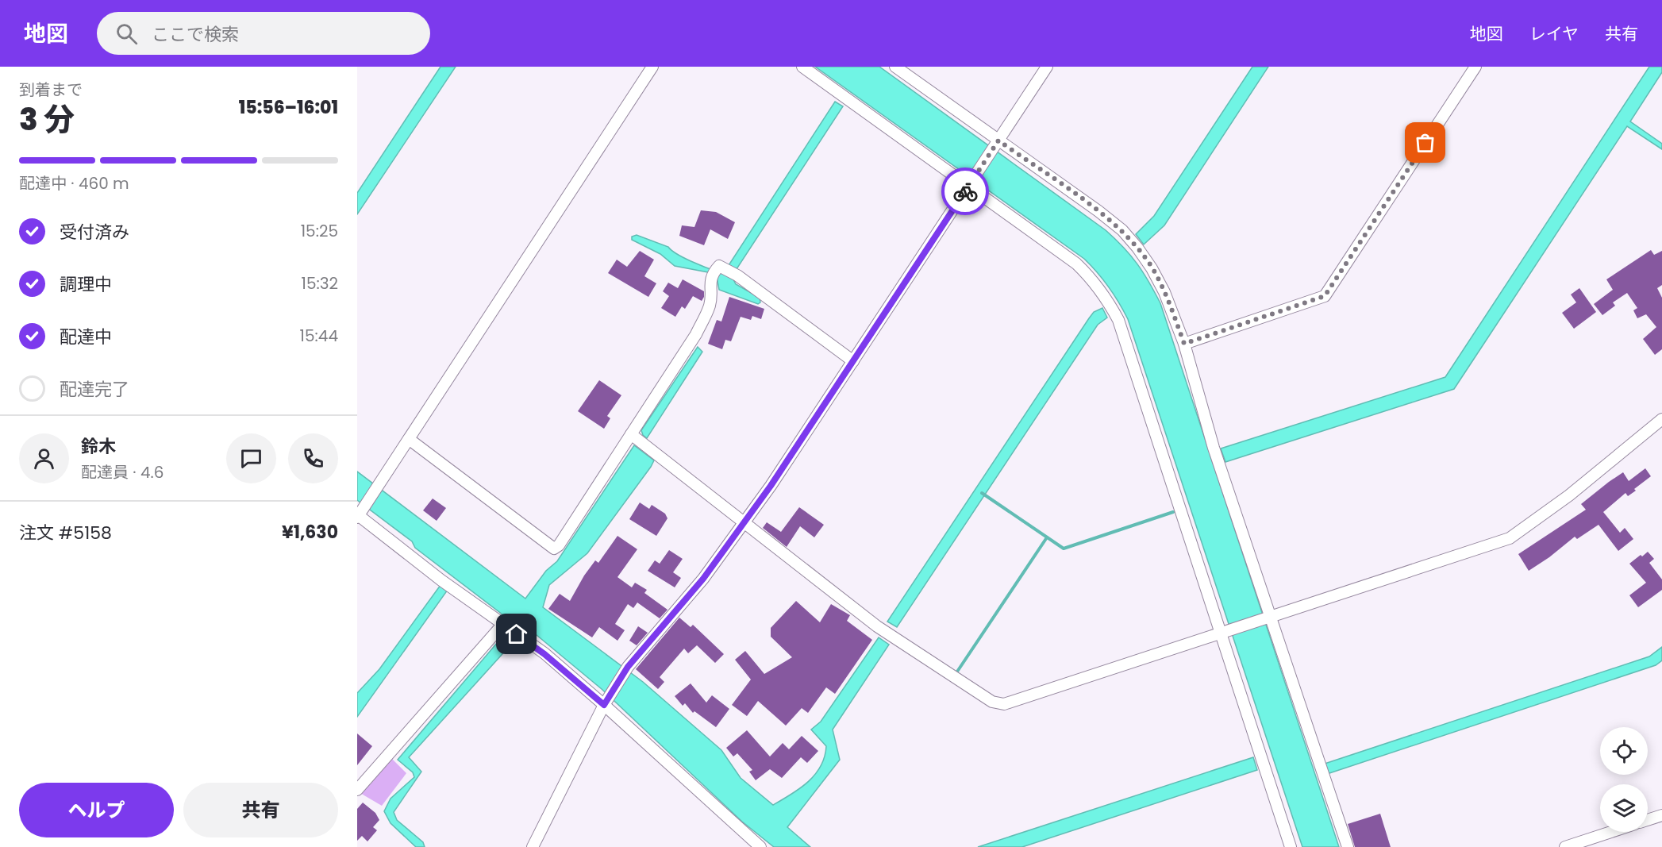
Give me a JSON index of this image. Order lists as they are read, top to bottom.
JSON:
{
  "page": {
    "header": "地図",
    "search": "ここで検索",
    "nav": ["地図", "レイヤ", "共有"],
    "heading": ["3 分", "到着まで", "15:56–16:01"],
    "panel": [
      "鈴木",
      "配達員 · 4.6",
      "注文 #5158",
      "¥1,630"
    ],
    "bar": "配達中 · 460 m",
    "list": [
      ["受付済み", "15:25"],
      ["調理中", "15:32"],
      ["配達中", "15:44"],
      "配達完了"
    ],
    "buttons": ["ヘルプ", "共有"]
  }
}
